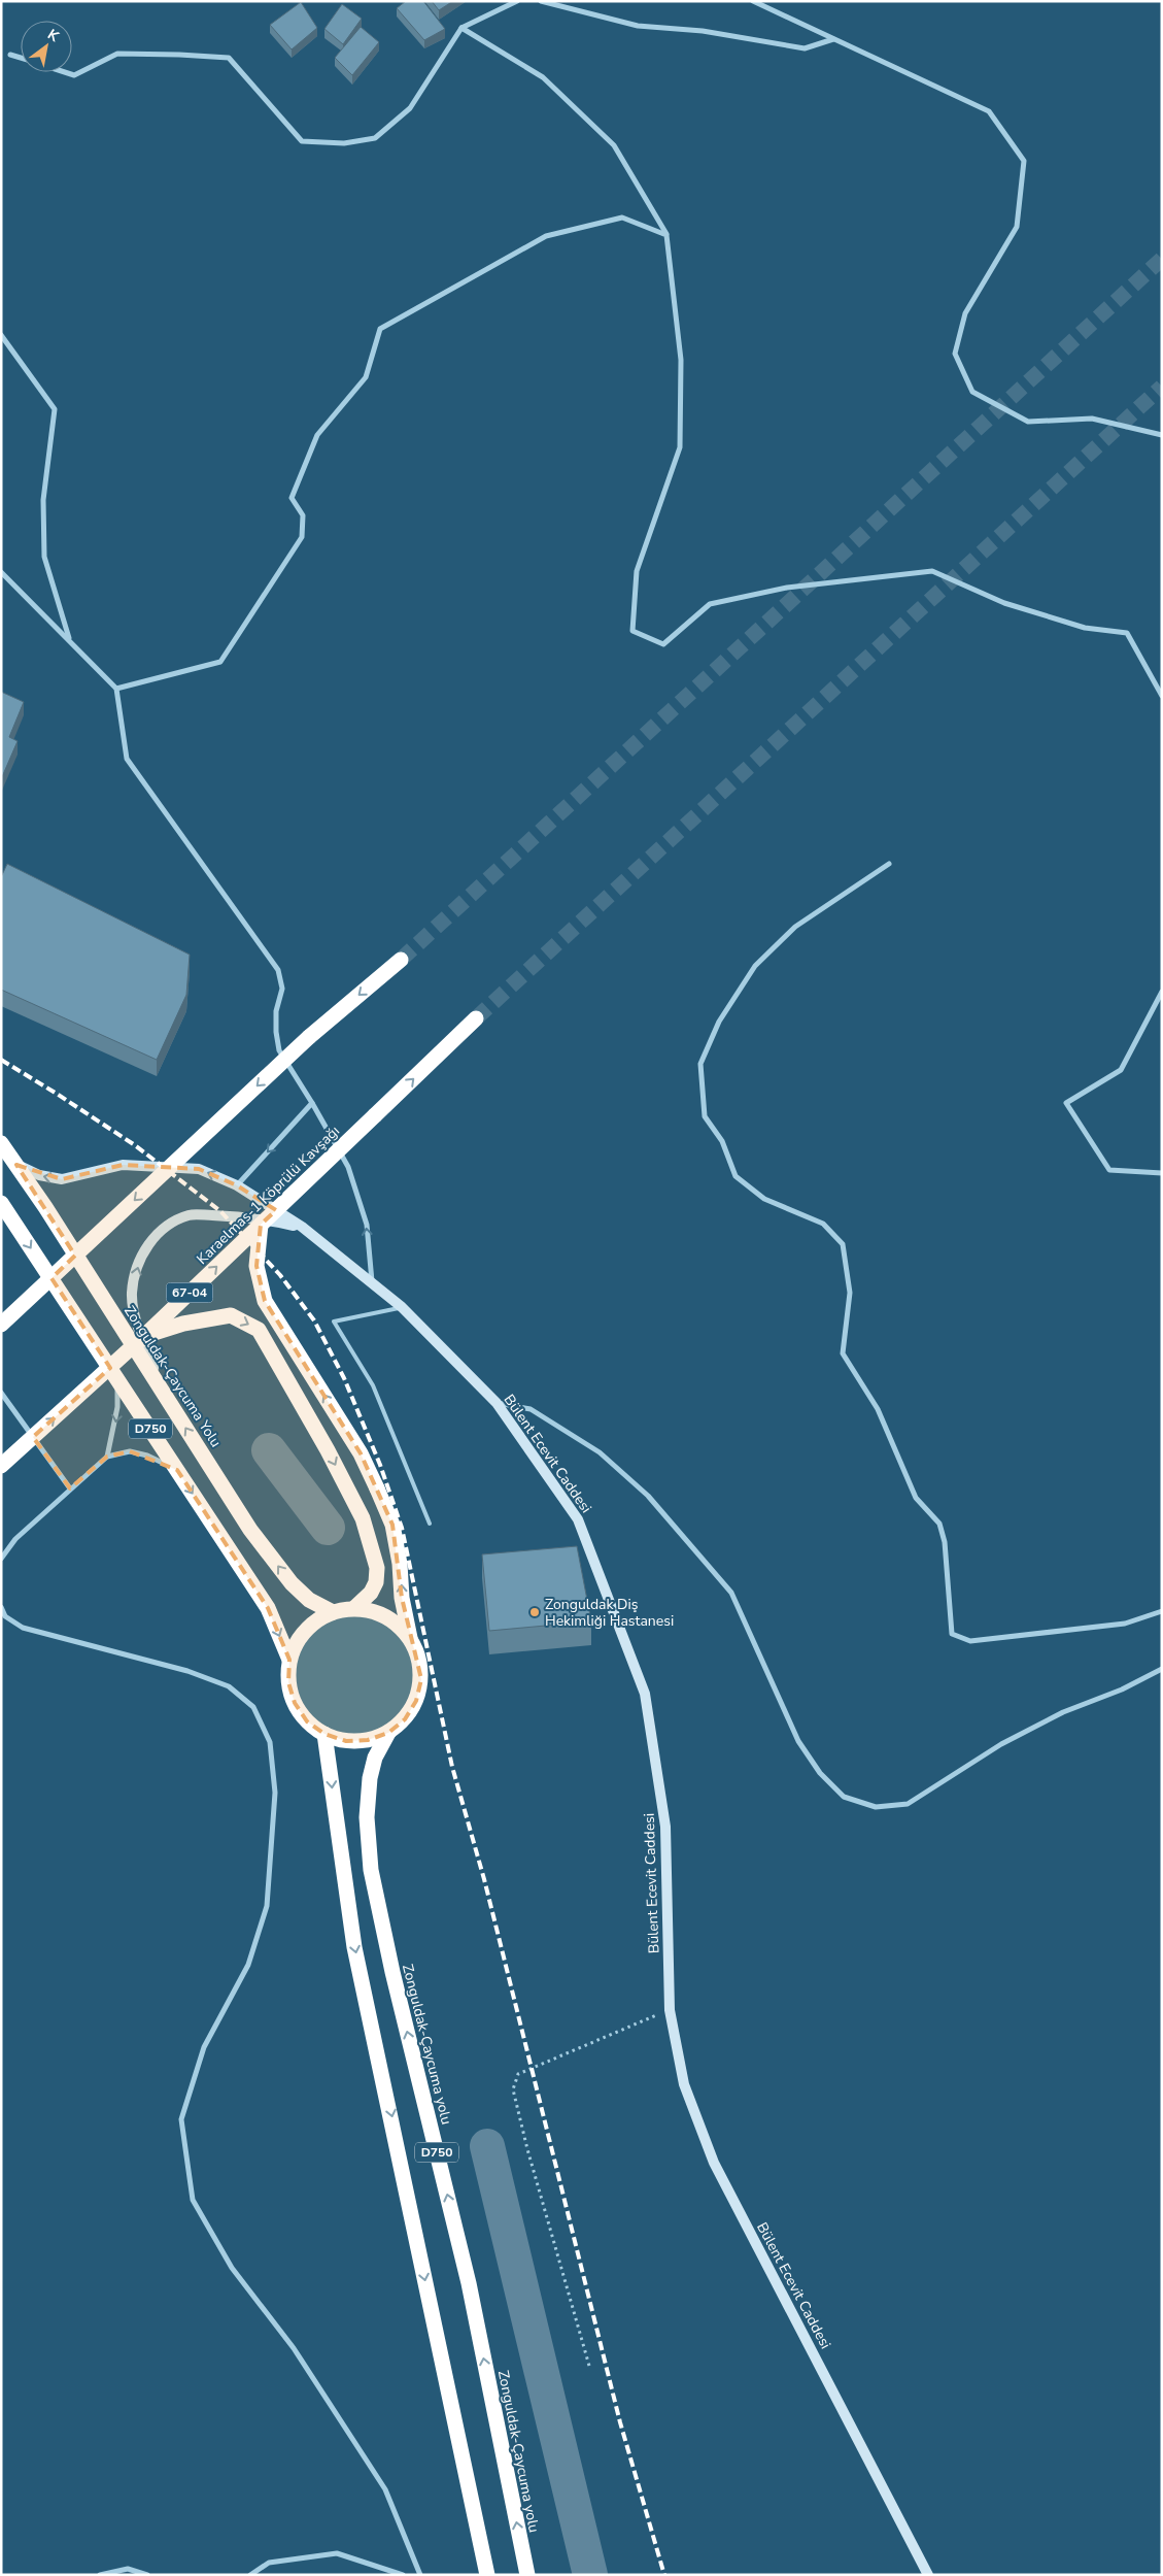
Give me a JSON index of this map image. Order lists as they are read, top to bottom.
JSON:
{
  "streets": {
    "highway": [
      "Karaelmas-1 Köprülü Kavşağı",
      "67-04",
      "Zonguldak-Çaycuma Yolu",
      "D750",
      "Zonguldak-Çaycuma yolu"
    ],
    "main road": ["Bülent Ecevit Caddesi"]
  },
  "crossings": [
    ["Zonguldak-Çaycuma Yolu", "D750"],
    ["Zonguldak-Çaycuma Yolu", "Bülent Ecevit Caddesi"],
    ["Zonguldak-Çaycuma Yolu", "Zonguldak-Çaycuma yolu"],
    ["D750", "Zonguldak-Çaycuma yolu"]
  ],
  "places": ["Zonguldak Diş Hekimliği Hastanesi"],
  "north": "top right"
}
